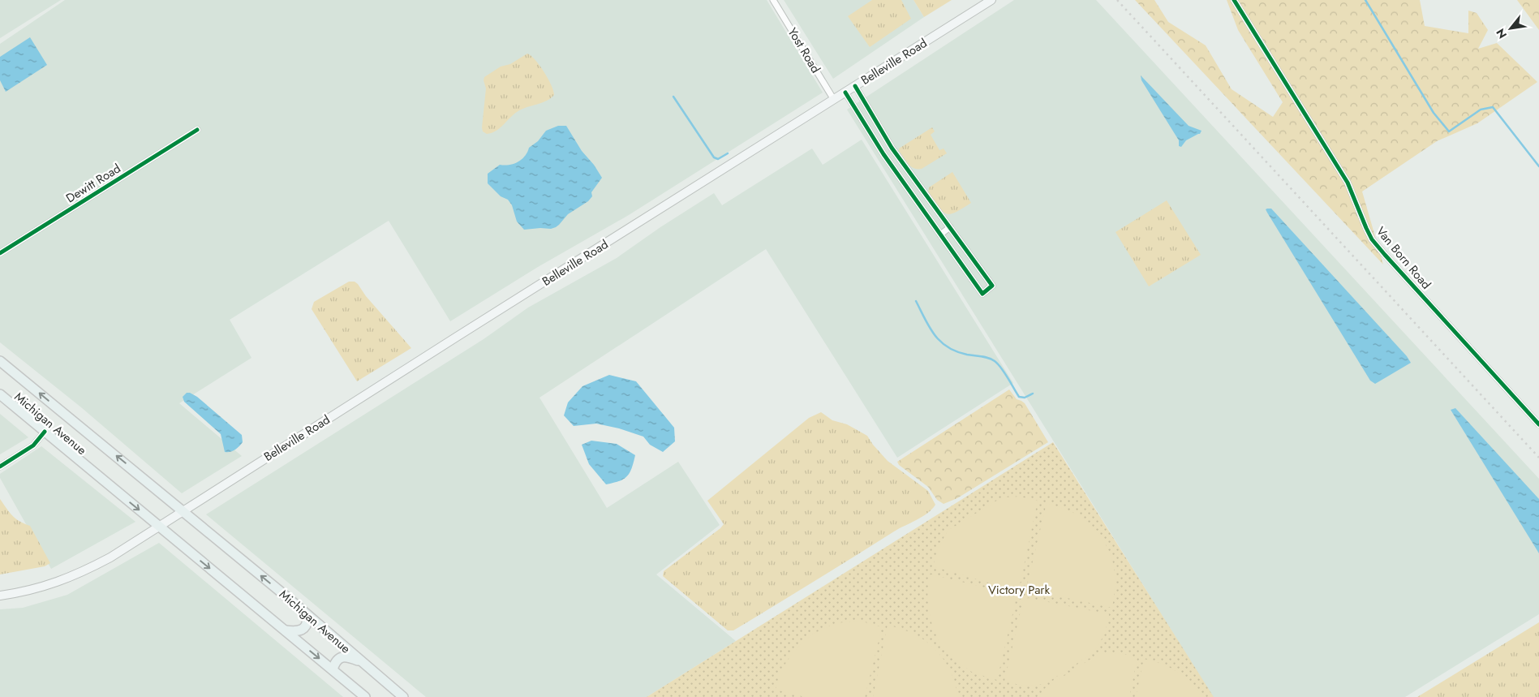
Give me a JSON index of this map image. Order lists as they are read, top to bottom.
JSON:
{
  "streets": {
    "main road": ["Belleville Road", "Michigan Avenue"],
    "street": ["Yost Road", "Dewitt Road", "Van Born Road"]
  },
  "crossings": [
    ["Yost Road", "Belleville Road"],
    ["Belleville Road", "Michigan Avenue"]
  ],
  "parks": ["Victory Park"],
  "north": "bottom left"
}
